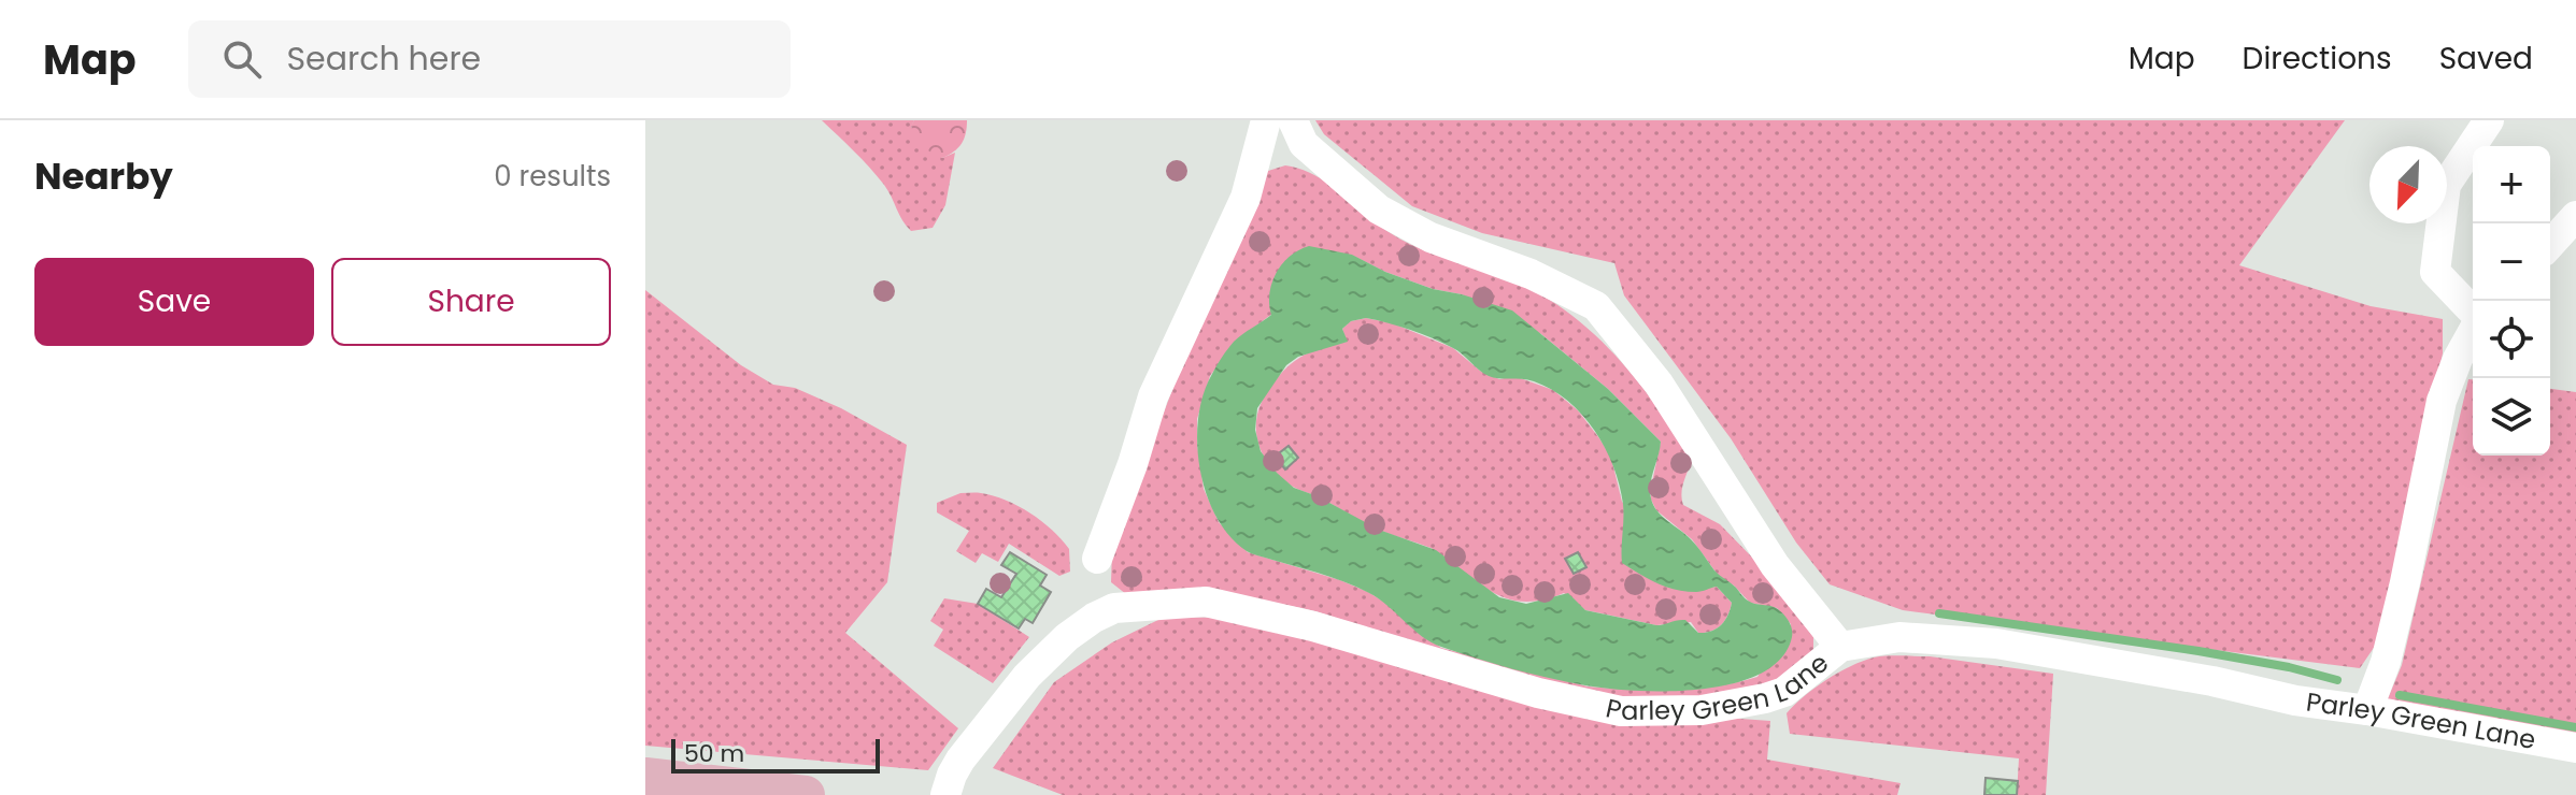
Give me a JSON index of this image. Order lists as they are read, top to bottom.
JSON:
{
  "streets": {
    "street": ["Parley Green Lane"]
  },
  "scale_bar": "50 m",
  "north": "bottom left",
  "page": {
    "header": "Map",
    "search": "Search here",
    "nav": ["Map", "Directions", "Saved"],
    "heading": ["Nearby", "0 results"],
    "map_buttons": ["+", "−"],
    "buttons": ["Save", "Share"],
    "scale": "50 m"
  }
}
